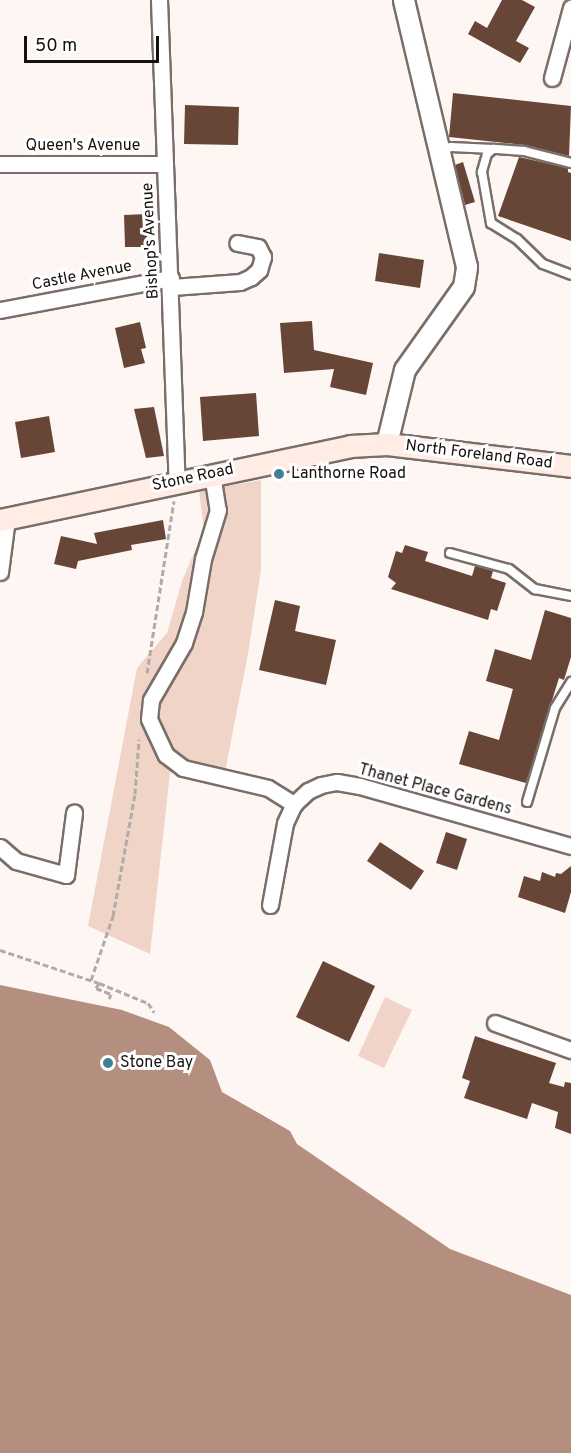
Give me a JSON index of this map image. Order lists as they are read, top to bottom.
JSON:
{
  "streets": {
    "main road": ["North Foreland Road", "Stone Road"],
    "street": [
      "Queen's Avenue",
      "Bishop's Avenue",
      "Castle Avenue",
      "Thanet Place Gardens"
    ]
  },
  "crossings": [
    ["Queen's Avenue", "Bishop's Avenue"],
    ["Bishop's Avenue", "Castle Avenue"],
    ["Bishop's Avenue", "Stone Road"],
    ["North Foreland Road", "Stone Road"]
  ],
  "places": ["Lanthorne Road", "Stone Bay"],
  "scale_bar": "50 m"
}
